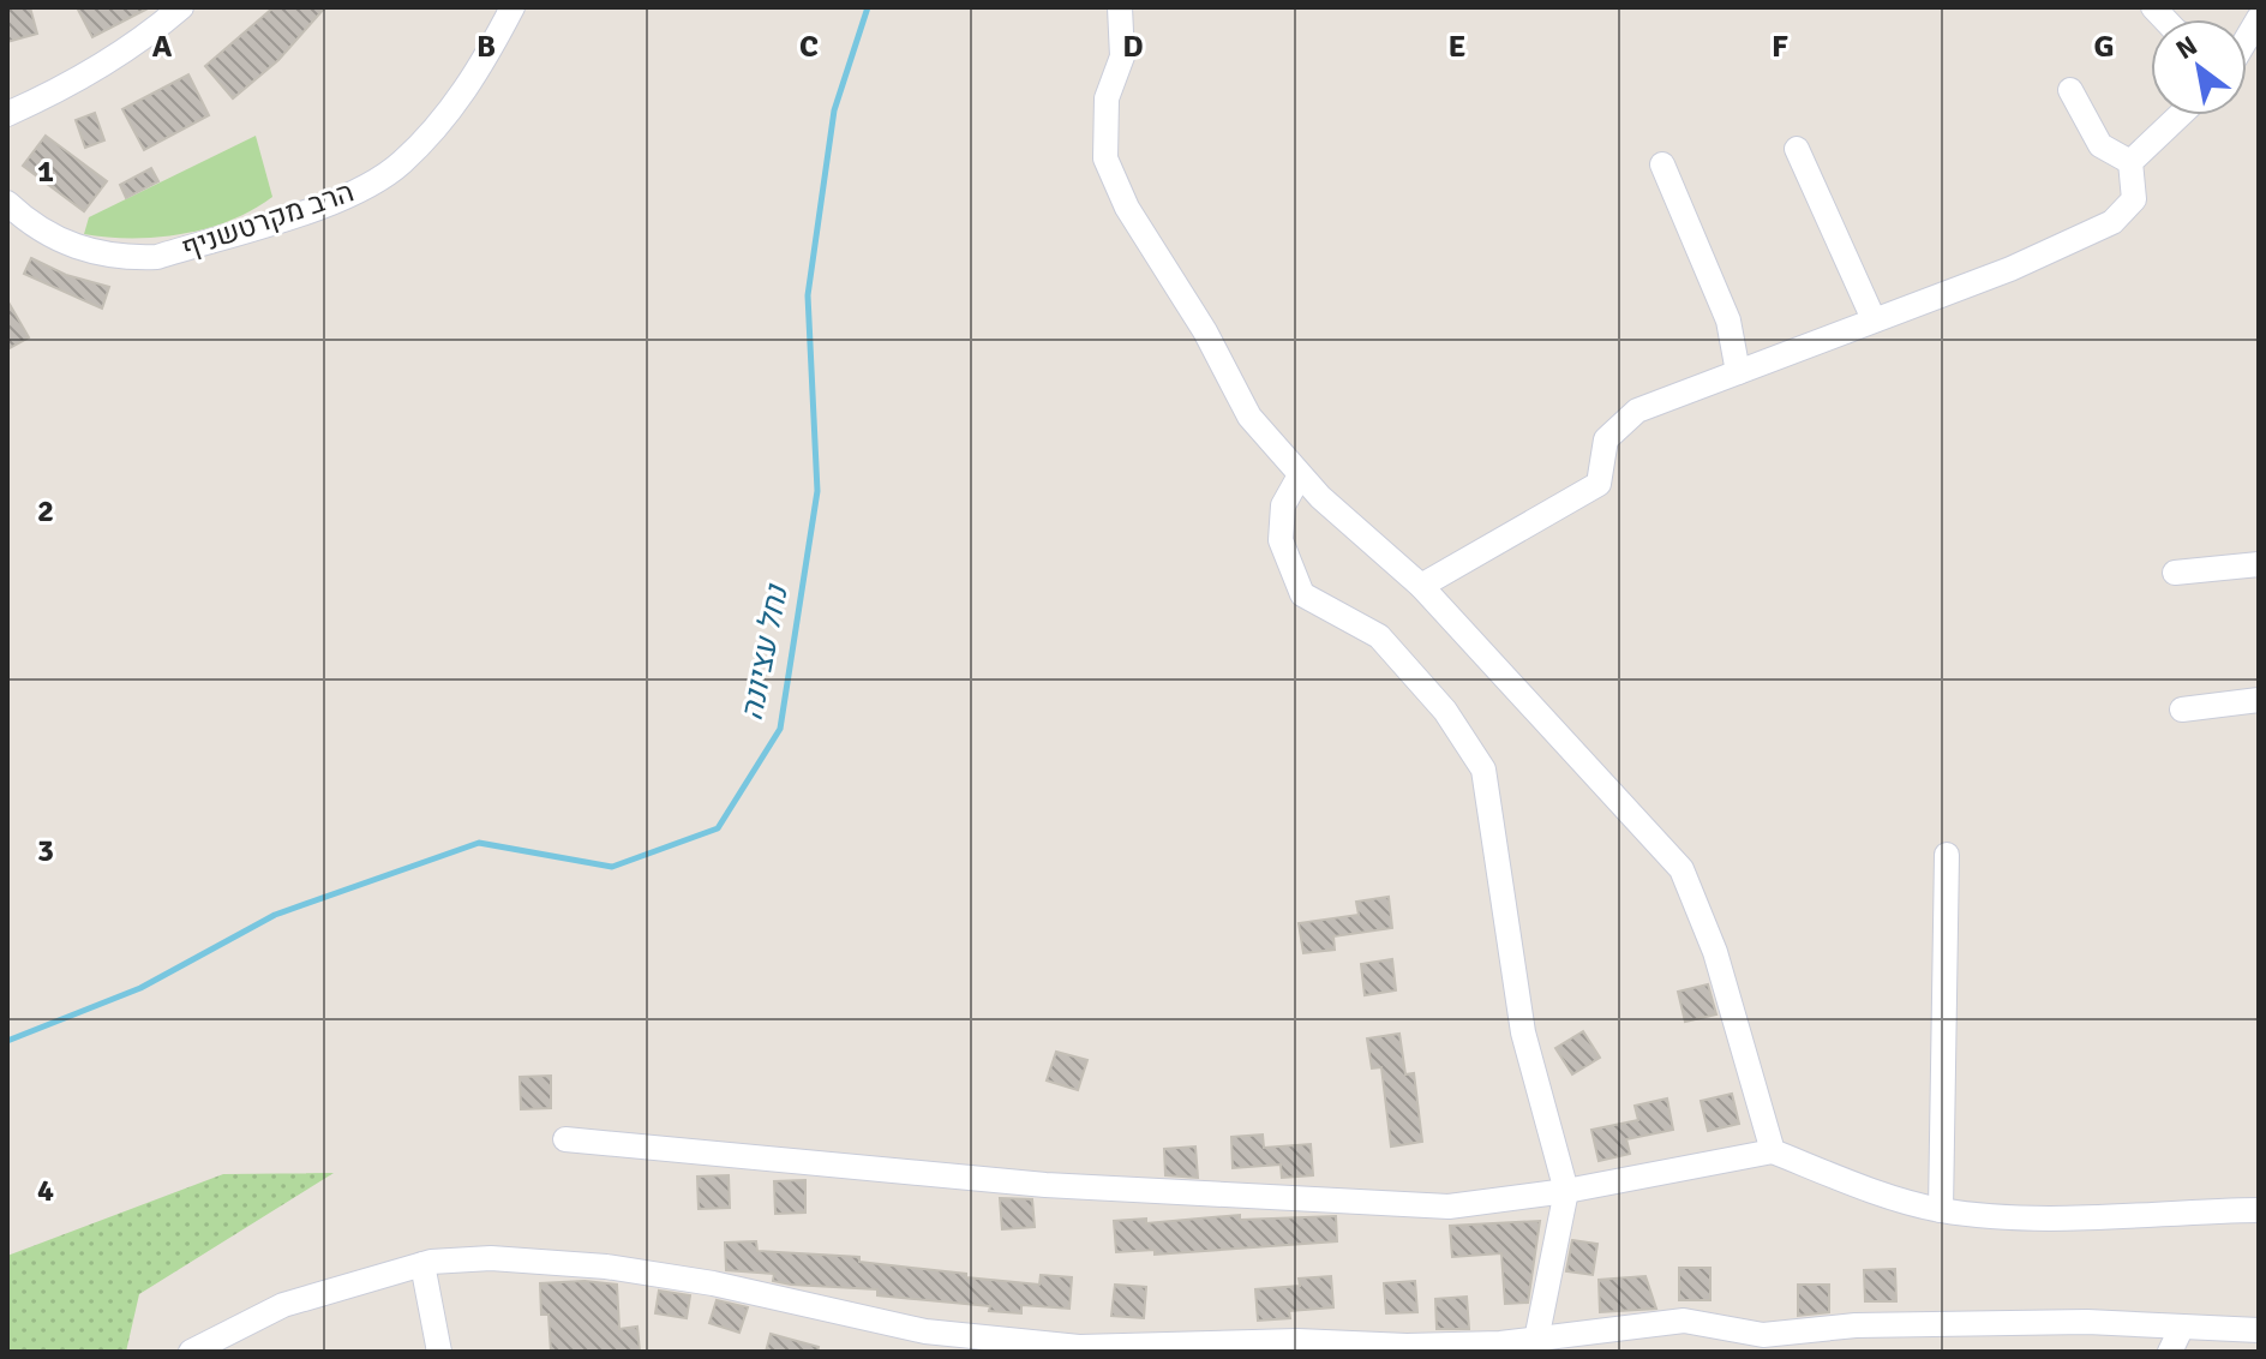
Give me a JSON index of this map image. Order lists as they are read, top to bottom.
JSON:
{
  "streets": {
    "street": ["הרב מקרטשניף"]
  },
  "water": ["נחל עציונה"],
  "north": "top left",
  "grid": {
    "columns": [
      "A",
      "B",
      "C",
      "D",
      "E",
      "F",
      "G"
    ],
    "rows": [
      "1",
      "2",
      "3",
      "4"
    ]
  }
}
